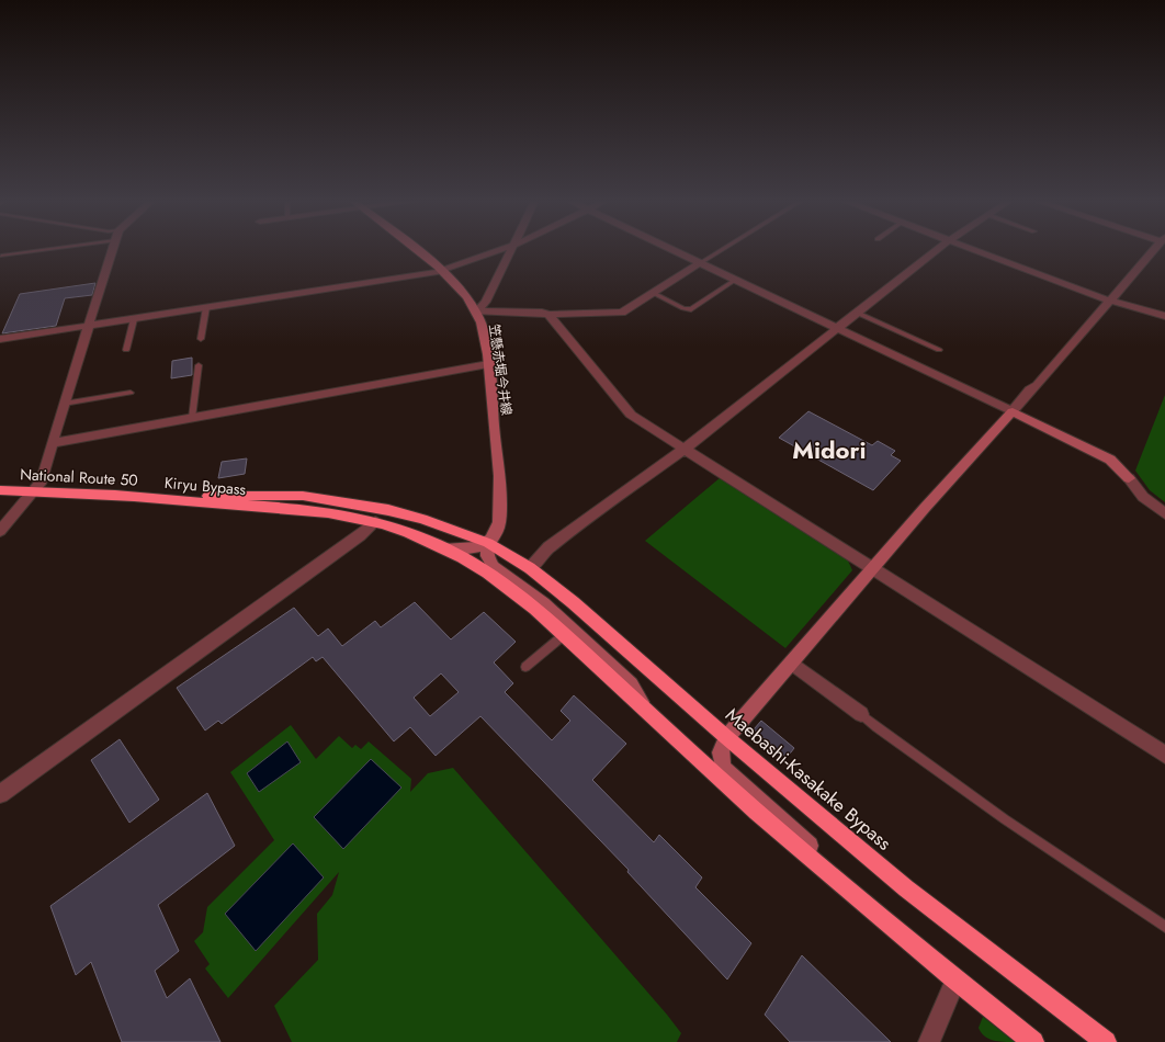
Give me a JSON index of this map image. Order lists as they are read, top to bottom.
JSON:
{
  "streets": {
    "highway": ["National Route 50", "Kiryu Bypass", "Maebashi-Kasakake Bypass"],
    "main road": ["笠懸赤堀今井線"]
  },
  "crossings": [
    ["笠懸赤堀今井線", "Kiryu Bypass"],
    ["笠懸赤堀今井線", "Maebashi-Kasakake Bypass"],
    ["National Route 50", "Kiryu Bypass"],
    ["Kiryu Bypass", "Maebashi-Kasakake Bypass"]
  ],
  "districts": ["Midori"]
}
